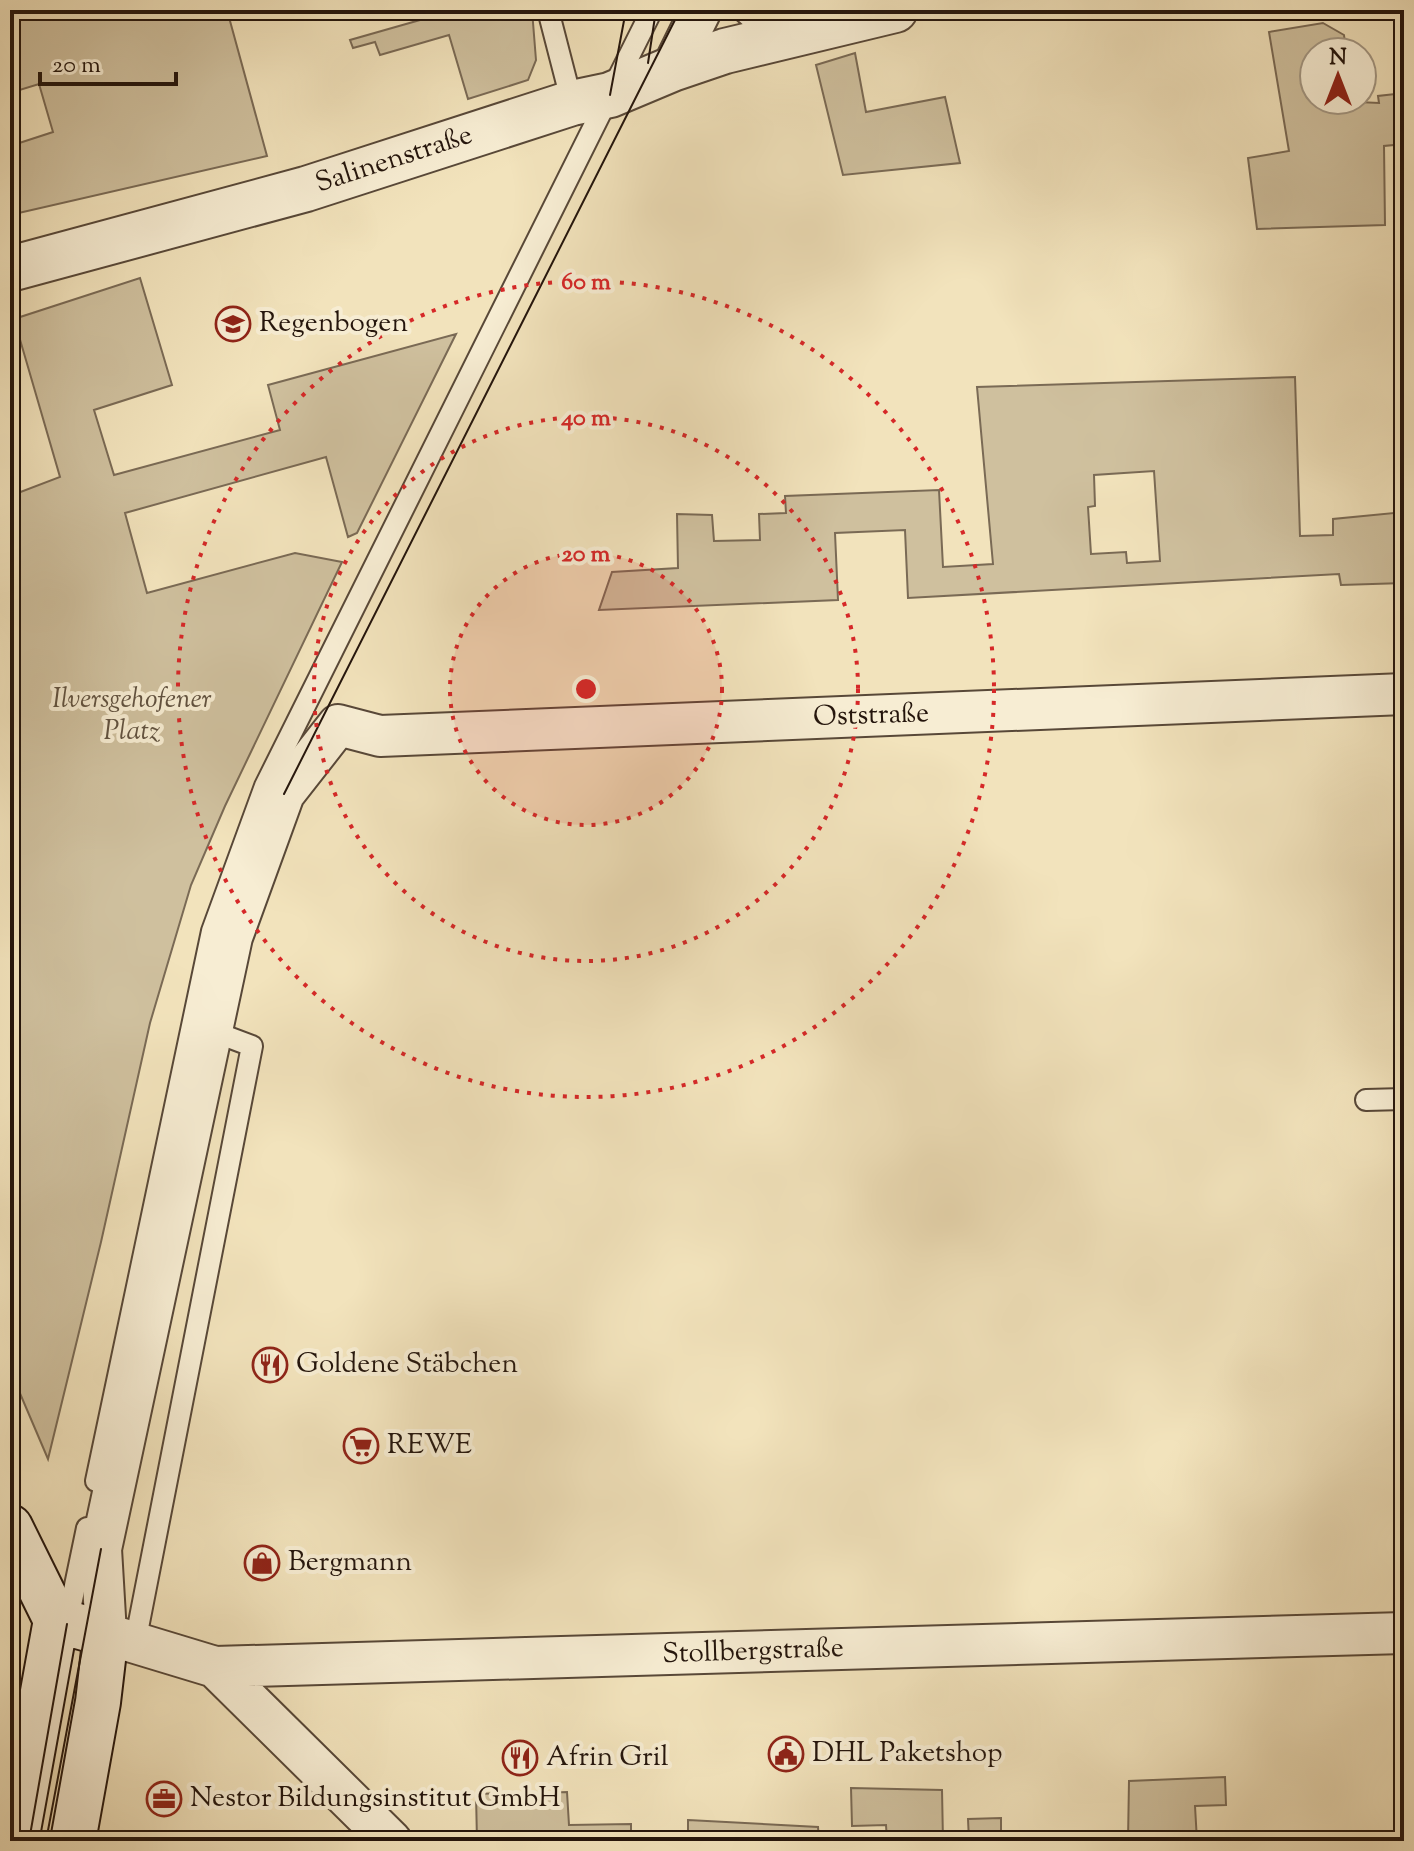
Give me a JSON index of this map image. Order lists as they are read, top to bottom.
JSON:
{
  "streets": {
    "street": ["Salinenstraße", "Oststraße", "Stollbergstraße"]
  },
  "parks": ["Ilversgehofener Platz"],
  "places": {
    "school or university": ["Regenbogen"],
    "restaurant": ["Goldene Stäbchen", "Afrin Gril"],
    "supermarket": ["REWE"],
    "shop": ["Bergmann"],
    "public building": ["DHL Paketshop"],
    "office": ["Nestor Bildungsinstitut GmbH"]
  },
  "scale_bar": "20 m",
  "north": "top",
  "rings": ["60 m", "40 m", "20 m"]
}
